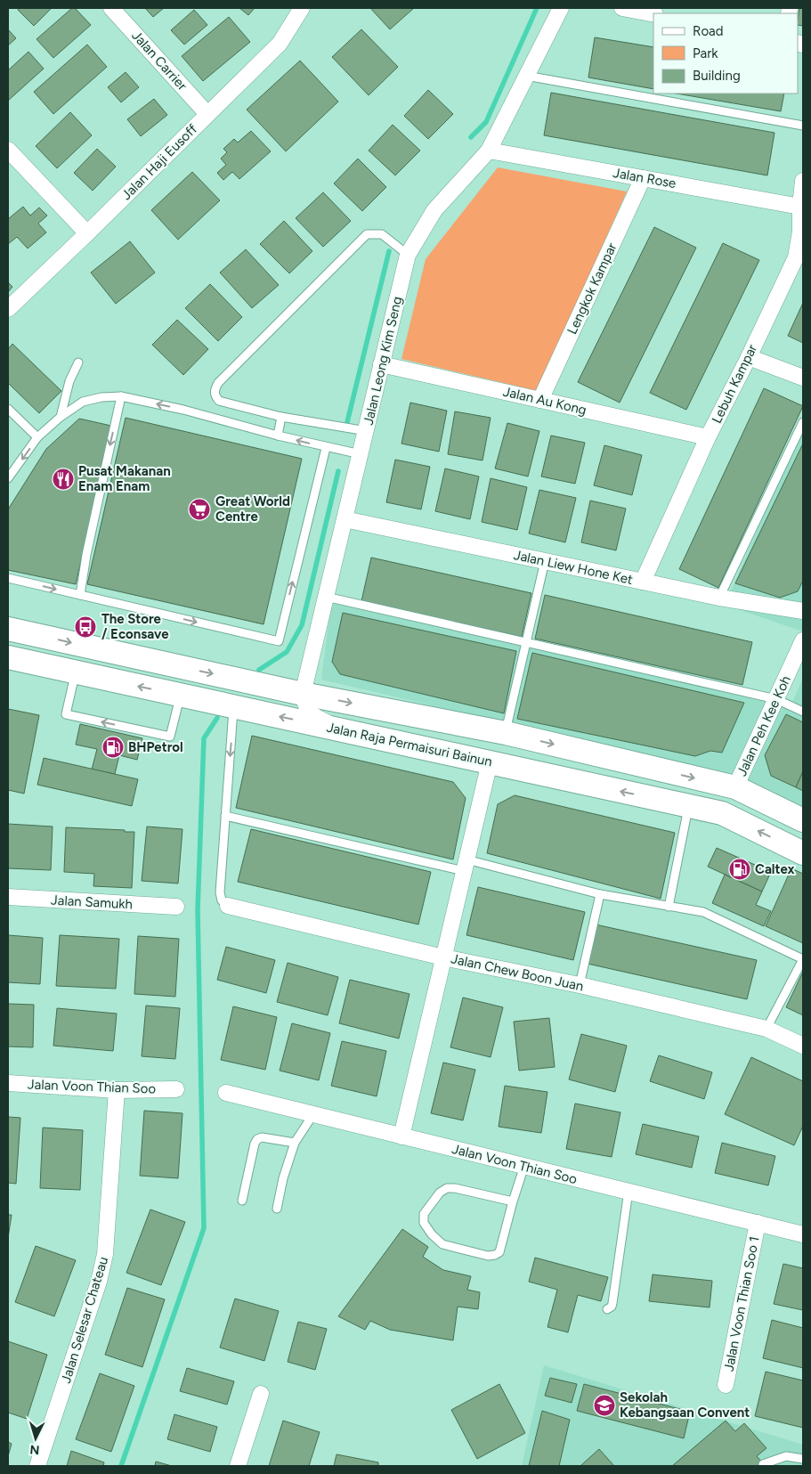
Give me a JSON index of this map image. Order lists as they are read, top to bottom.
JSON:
{
  "streets": {
    "main road": ["Jalan Raja Permaisuri Bainun"],
    "street": [
      "Jalan Carrier",
      "Jalan Haji Eusoff",
      "Jalan Rose",
      "Lengkok Kampar",
      "Jalan Leong Kim Seng",
      "Lebuh Kampar",
      "Jalan Au Kong",
      "Jalan Liew Hone Ket",
      "Jalan Peh Kee Koh",
      "Jalan Samukh",
      "Jalan Chew Boon Juan",
      "Jalan Voon Thian Soo",
      "Jalan Voon Thian Soo 1",
      "Jalan Selesar Chateau"
    ]
  },
  "crossings": [
    ["Jalan Carrier", "Jalan Haji Eusoff"],
    ["Jalan Rose", "Lengkok Kampar"],
    ["Jalan Rose", "Jalan Leong Kim Seng"],
    ["Jalan Rose", "Lebuh Kampar"],
    ["Lengkok Kampar", "Jalan Au Kong"],
    ["Jalan Leong Kim Seng", "Jalan Au Kong"],
    ["Jalan Leong Kim Seng", "Jalan Liew Hone Ket"],
    ["Jalan Leong Kim Seng", "Jalan Raja Permaisuri Bainun"],
    ["Lebuh Kampar", "Jalan Au Kong"],
    ["Lebuh Kampar", "Jalan Liew Hone Ket"],
    ["Jalan Peh Kee Koh", "Jalan Raja Permaisuri Bainun"],
    ["Jalan Voon Thian Soo", "Jalan Voon Thian Soo 1"],
    ["Jalan Voon Thian Soo", "Jalan Selesar Chateau"]
  ],
  "places": {
    "restaurant": ["Pusat Makanan Enam Enam"],
    "supermarket": ["Great World Centre"],
    "bus stop": ["The Store / Econsave"],
    "fuel station": ["BHPetrol", "Caltex"],
    "school or university": ["Sekolah Kebangsaan Convent"]
  },
  "legend": ["Road", "Park", "Building"],
  "north": "bottom"
}
